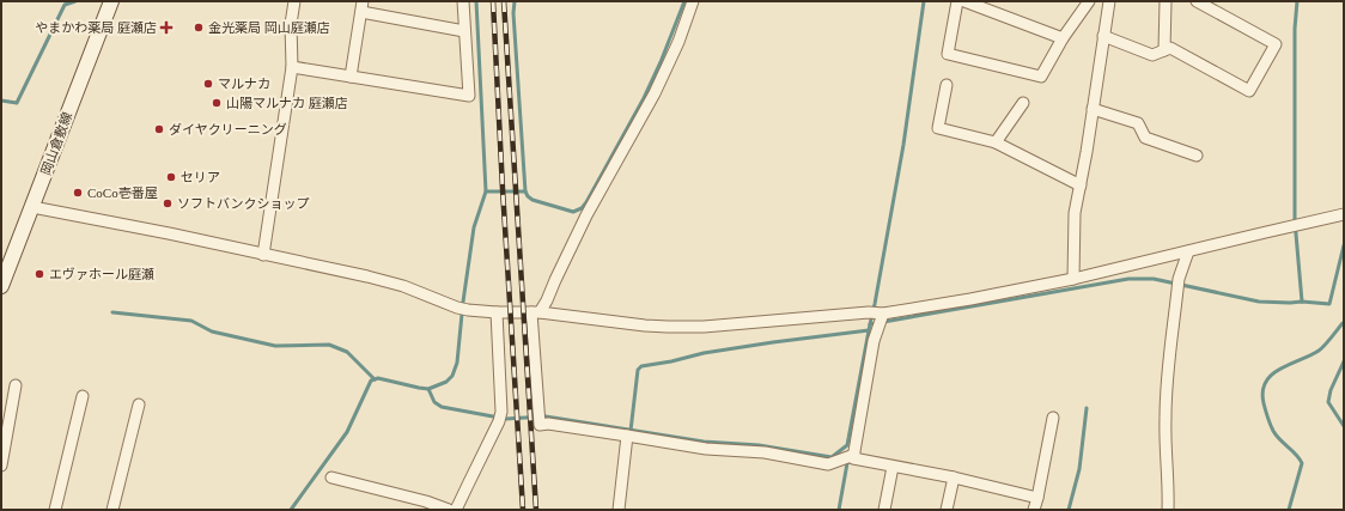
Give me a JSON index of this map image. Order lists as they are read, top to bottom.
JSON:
{
  "streets": {
    "main road": ["岡山倉敷線"]
  },
  "places": {
    "health": ["やまかわ薬局 庭瀬店"],
    "other": [
      "金光薬局 岡山庭瀬店",
      "マルナカ",
      "山陽マルナカ 庭瀬店",
      "ダイヤクリーニング",
      "セリア",
      "CoCo壱番屋",
      "ソフトバンクショップ",
      "エヴァホール庭瀬"
    ]
  }
}
